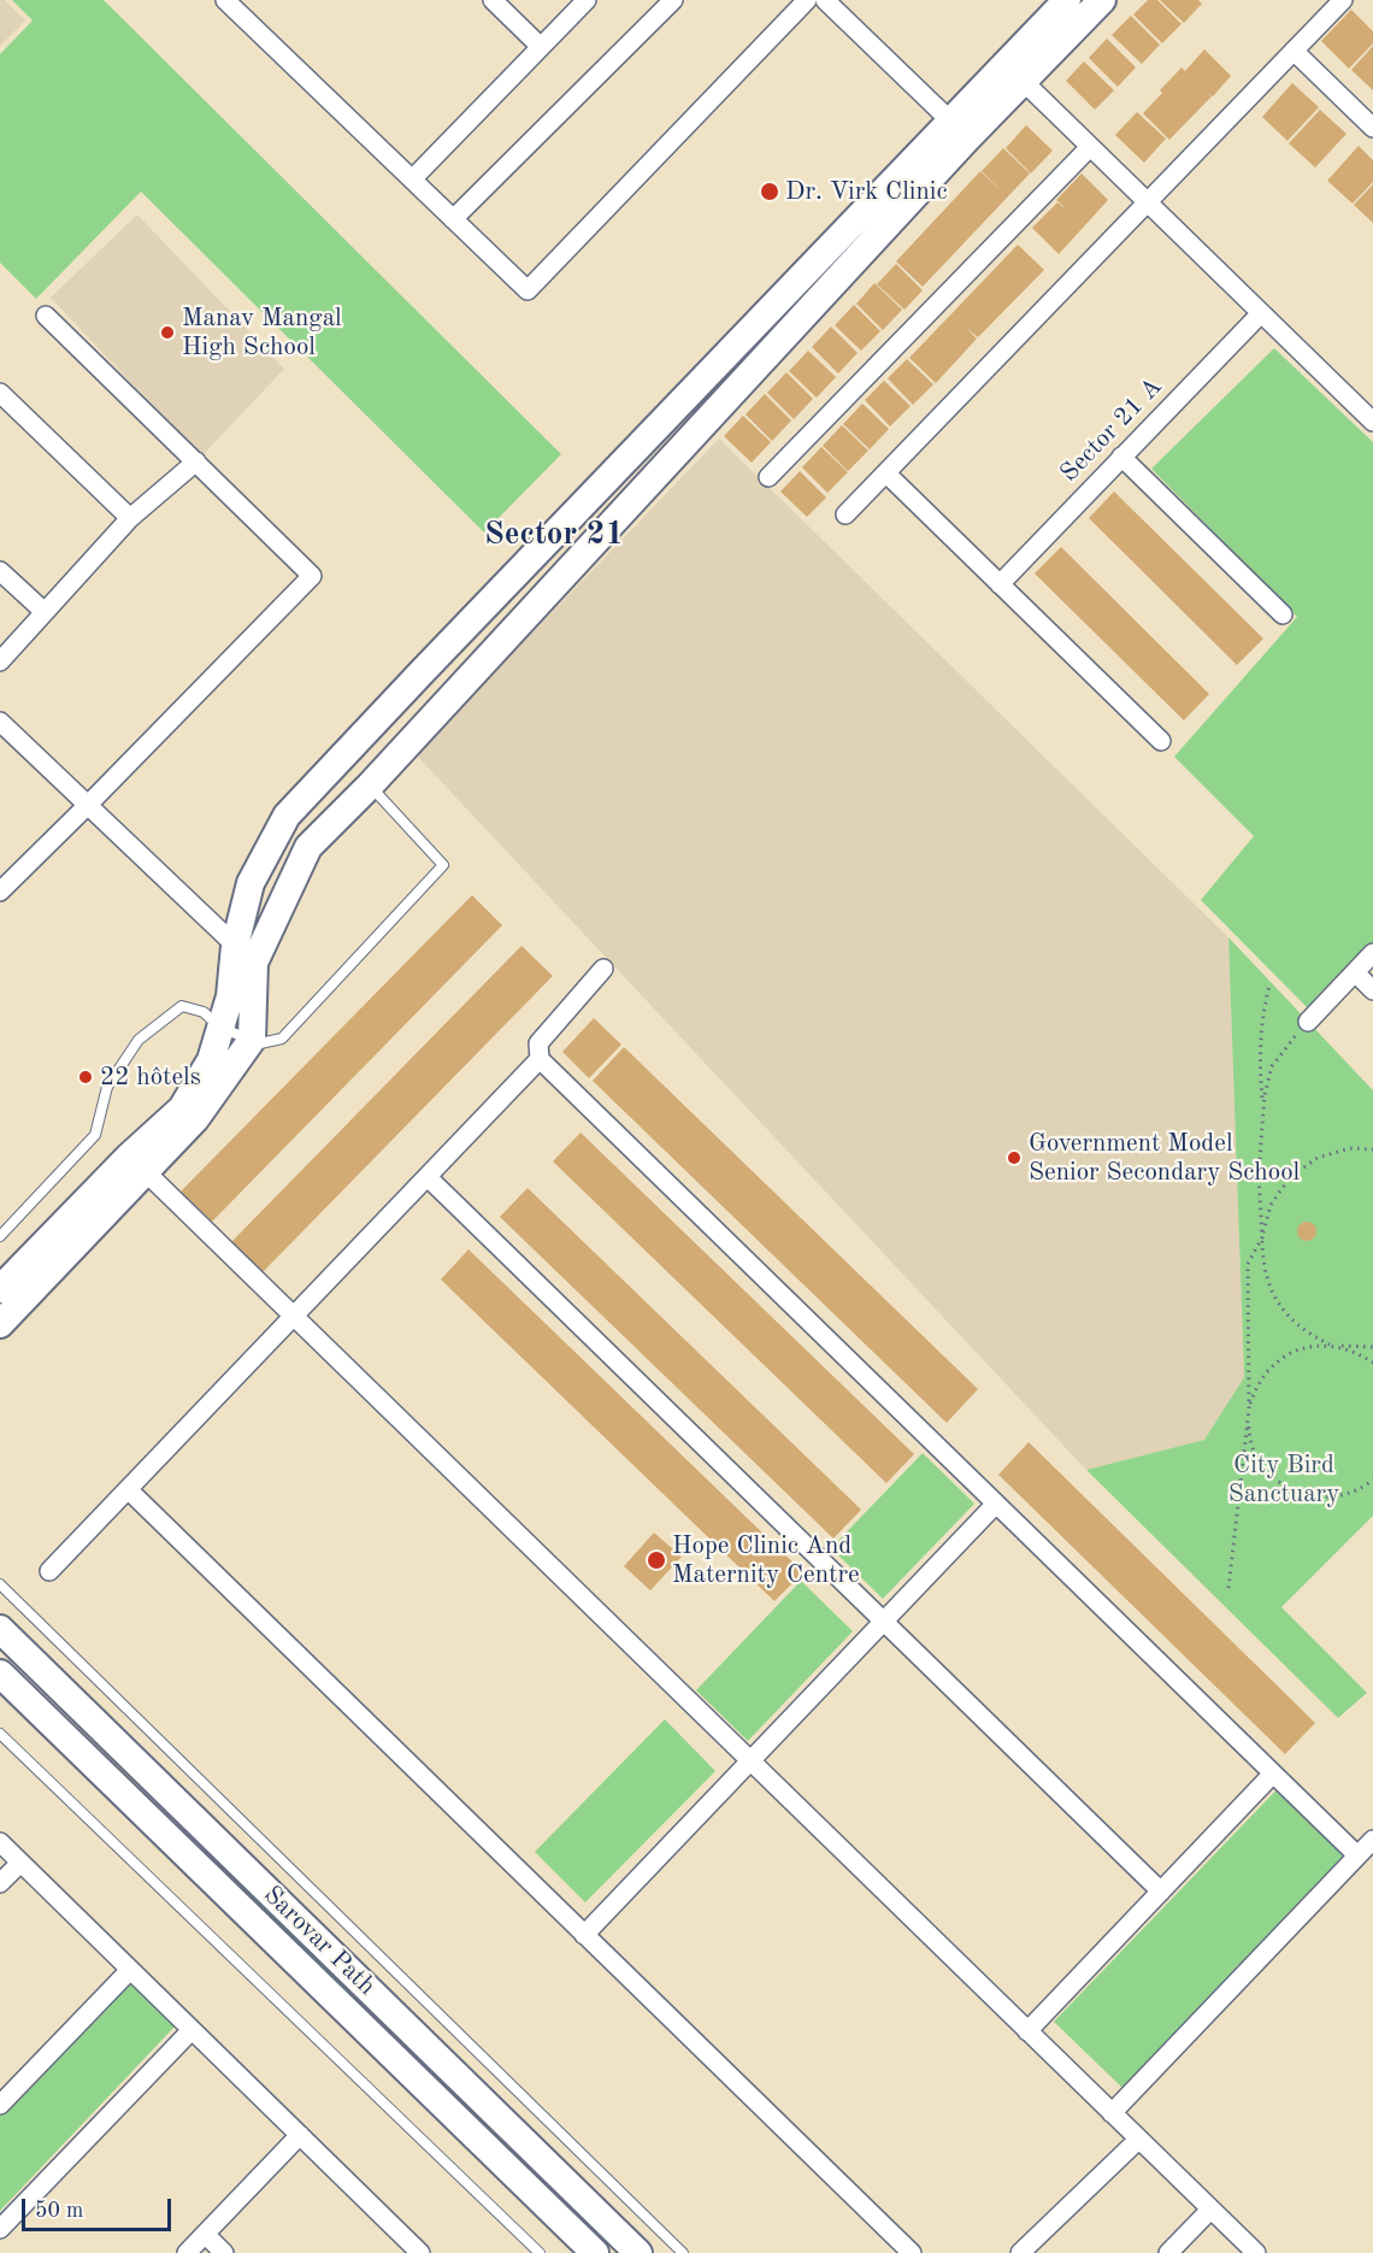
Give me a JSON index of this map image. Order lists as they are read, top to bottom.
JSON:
{
  "streets": {
    "street": ["Sector 21 A", "Sarovar Path"]
  },
  "districts": ["Sector 21"],
  "parks": ["City Bird Sanctuary"],
  "places": [
    "Dr. Virk Clinic",
    "Manav Mangal High School",
    "22 hôtels",
    "Government Model Senior Secondary School",
    "Hope Clinic And Maternity Centre"
  ],
  "scale_bar": "50 m"
}
